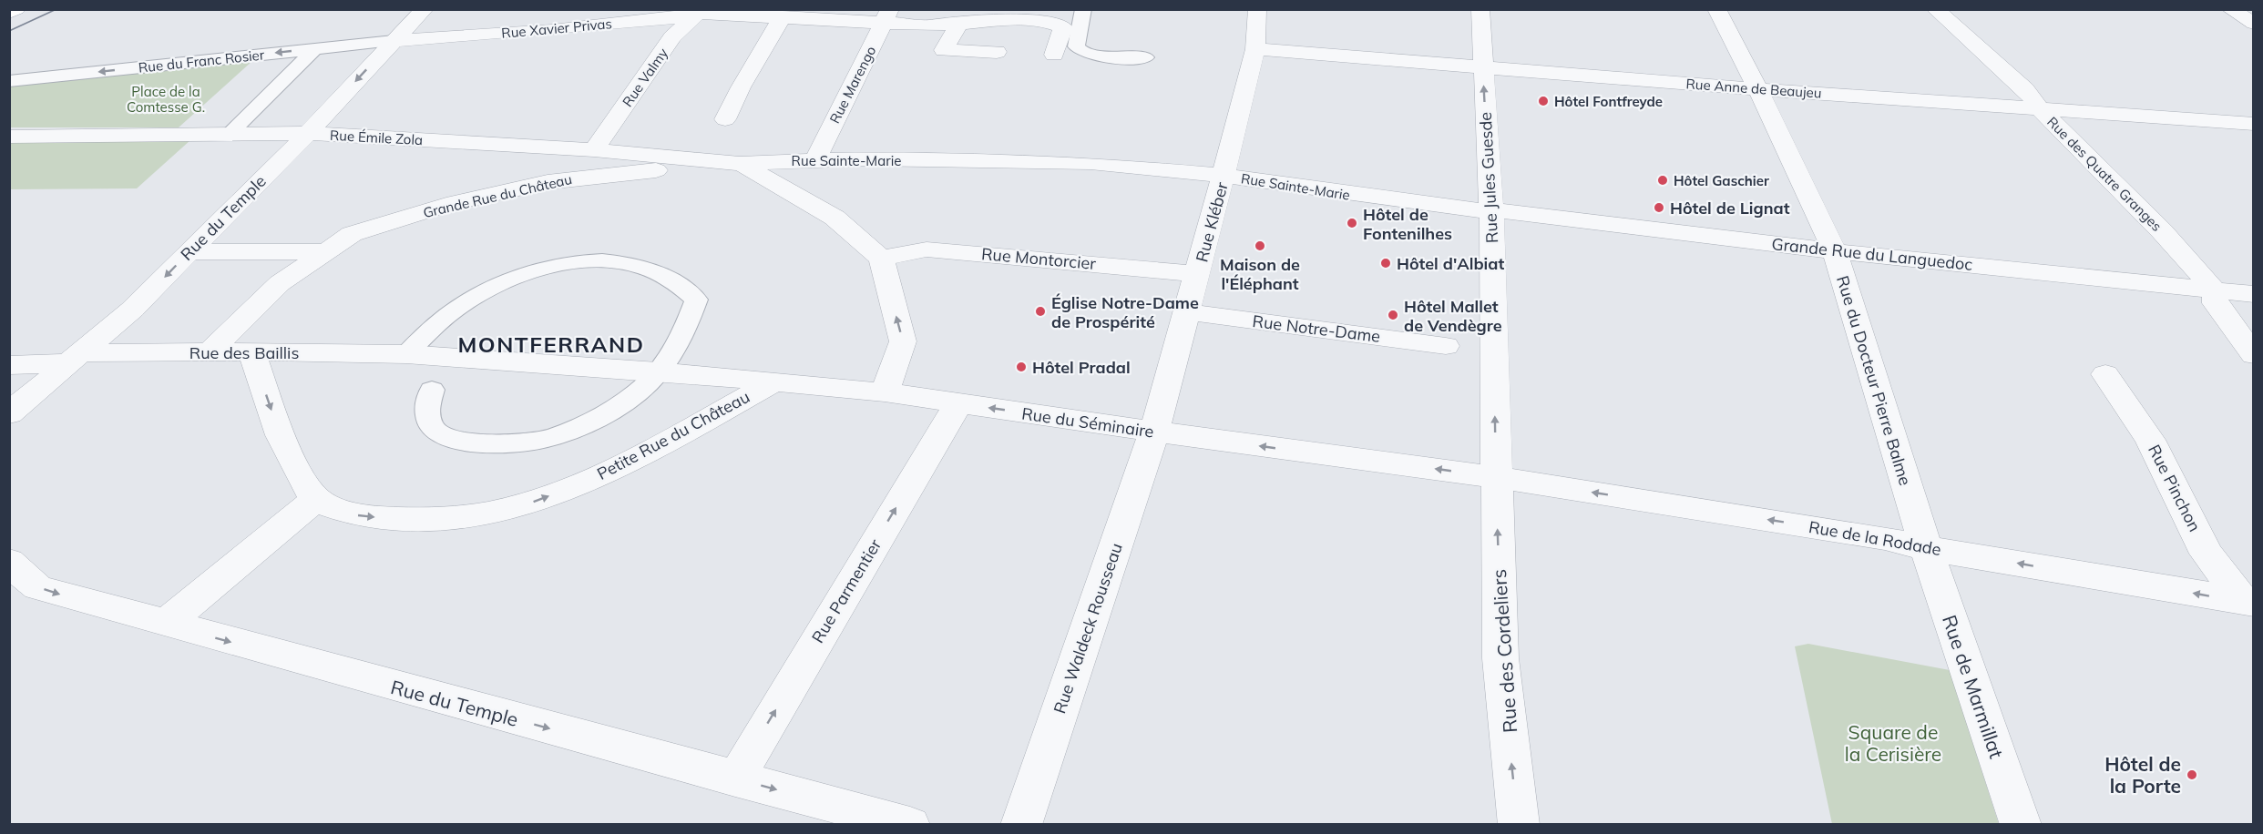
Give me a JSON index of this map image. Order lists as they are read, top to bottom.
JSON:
{
  "streets": {
    "street": [
      "Rue Xavier Privas",
      "Rue Valmy",
      "Rue Marengo",
      "Rue Anne de Beaujeu",
      "Rue Émile Zola",
      "Rue Sainte-Marie",
      "Rue des Quatre Granges",
      "Rue Jules Guesde",
      "Grande Rue du Château",
      "Rue du Temple",
      "Rue Kléber",
      "Grande Rue du Languedoc",
      "Rue Montorcier",
      "Rue Notre-Dame",
      "Rue des Baillis",
      "Rue du Docteur Pierre Balme",
      "Rue du Séminaire",
      "Petite Rue du Château",
      "Rue Pinchon",
      "Rue de la Rodade",
      "Rue Parmentier",
      "Rue Waldeck Rousseau",
      "Rue des Cordeliers",
      "Rue de Marmillat"
    ],
    "lane": ["Rue du Franc Rosier"]
  },
  "crossings": [
    ["Rue Xavier Privas", "Rue du Franc Rosier"],
    ["Rue Xavier Privas", "Rue Valmy"],
    ["Rue Xavier Privas", "Rue Marengo"],
    ["Rue Xavier Privas", "Rue du Temple"],
    ["Rue du Franc Rosier", "Rue du Temple"],
    ["Rue Valmy", "Rue Émile Zola"],
    ["Rue Marengo", "Rue Sainte-Marie"],
    ["Rue Anne de Beaujeu", "Rue des Quatre Granges"],
    ["Rue Anne de Beaujeu", "Rue Jules Guesde"],
    ["Rue Anne de Beaujeu", "Rue Kléber"],
    ["Rue Anne de Beaujeu", "Rue du Docteur Pierre Balme"],
    ["Rue Émile Zola", "Rue Sainte-Marie"],
    ["Rue Émile Zola", "Grande Rue du Château"],
    ["Rue Émile Zola", "Rue du Temple"],
    ["Rue Sainte-Marie", "Rue Jules Guesde"],
    ["Rue Sainte-Marie", "Grande Rue du Château"],
    ["Rue Sainte-Marie", "Rue Kléber"],
    ["Rue Sainte-Marie", "Grande Rue du Languedoc"],
    ["Rue des Quatre Granges", "Grande Rue du Languedoc"],
    ["Rue Jules Guesde", "Grande Rue du Languedoc"],
    ["Rue Jules Guesde", "Rue du Séminaire"],
    ["Rue Jules Guesde", "Rue de la Rodade"],
    ["Rue Jules Guesde", "Rue des Cordeliers"],
    ["Grande Rue du Château", "Rue des Baillis"],
    ["Rue du Temple", "Rue des Baillis"],
    ["Rue du Temple", "Rue Parmentier"],
    ["Rue Kléber", "Rue Montorcier"],
    ["Rue Kléber", "Rue Notre-Dame"],
    ["Rue Kléber", "Rue du Séminaire"],
    ["Rue Kléber", "Rue Waldeck Rousseau"],
    ["Grande Rue du Languedoc", "Rue du Docteur Pierre Balme"],
    ["Rue des Baillis", "Rue du Séminaire"],
    ["Rue du Docteur Pierre Balme", "Rue de la Rodade"],
    ["Rue du Docteur Pierre Balme", "Rue de Marmillat"],
    ["Rue du Séminaire", "Petite Rue du Château"],
    ["Rue du Séminaire", "Rue de la Rodade"],
    ["Rue du Séminaire", "Rue Parmentier"],
    ["Rue du Séminaire", "Rue Waldeck Rousseau"],
    ["Rue du Séminaire", "Rue des Cordeliers"],
    ["Rue Pinchon", "Rue de la Rodade"],
    ["Rue de la Rodade", "Rue des Cordeliers"],
    ["Rue de la Rodade", "Rue de Marmillat"]
  ],
  "one_way": [
    "Rue du Franc Rosier",
    "Rue Jules Guesde",
    "Rue du Séminaire",
    "Petite Rue du Château",
    "Rue de la Rodade",
    "Rue Parmentier",
    "Rue des Cordeliers"
  ],
  "districts": ["MONTFERRAND"],
  "parks": ["Place de la Comtesse G.", "Square de la Cerisière"],
  "places": [
    "Hôtel Fontfreyde",
    "Hôtel Gaschier",
    "Hôtel de Lignat",
    "Hôtel de Fontenilhes",
    "Maison de l'Éléphant",
    "Hôtel d'Albiat",
    "Église Notre-Dame de Prospérité",
    "Hôtel Mallet de Vendègre",
    "Hôtel Pradal",
    "Hôtel de la Porte"
  ]
}
